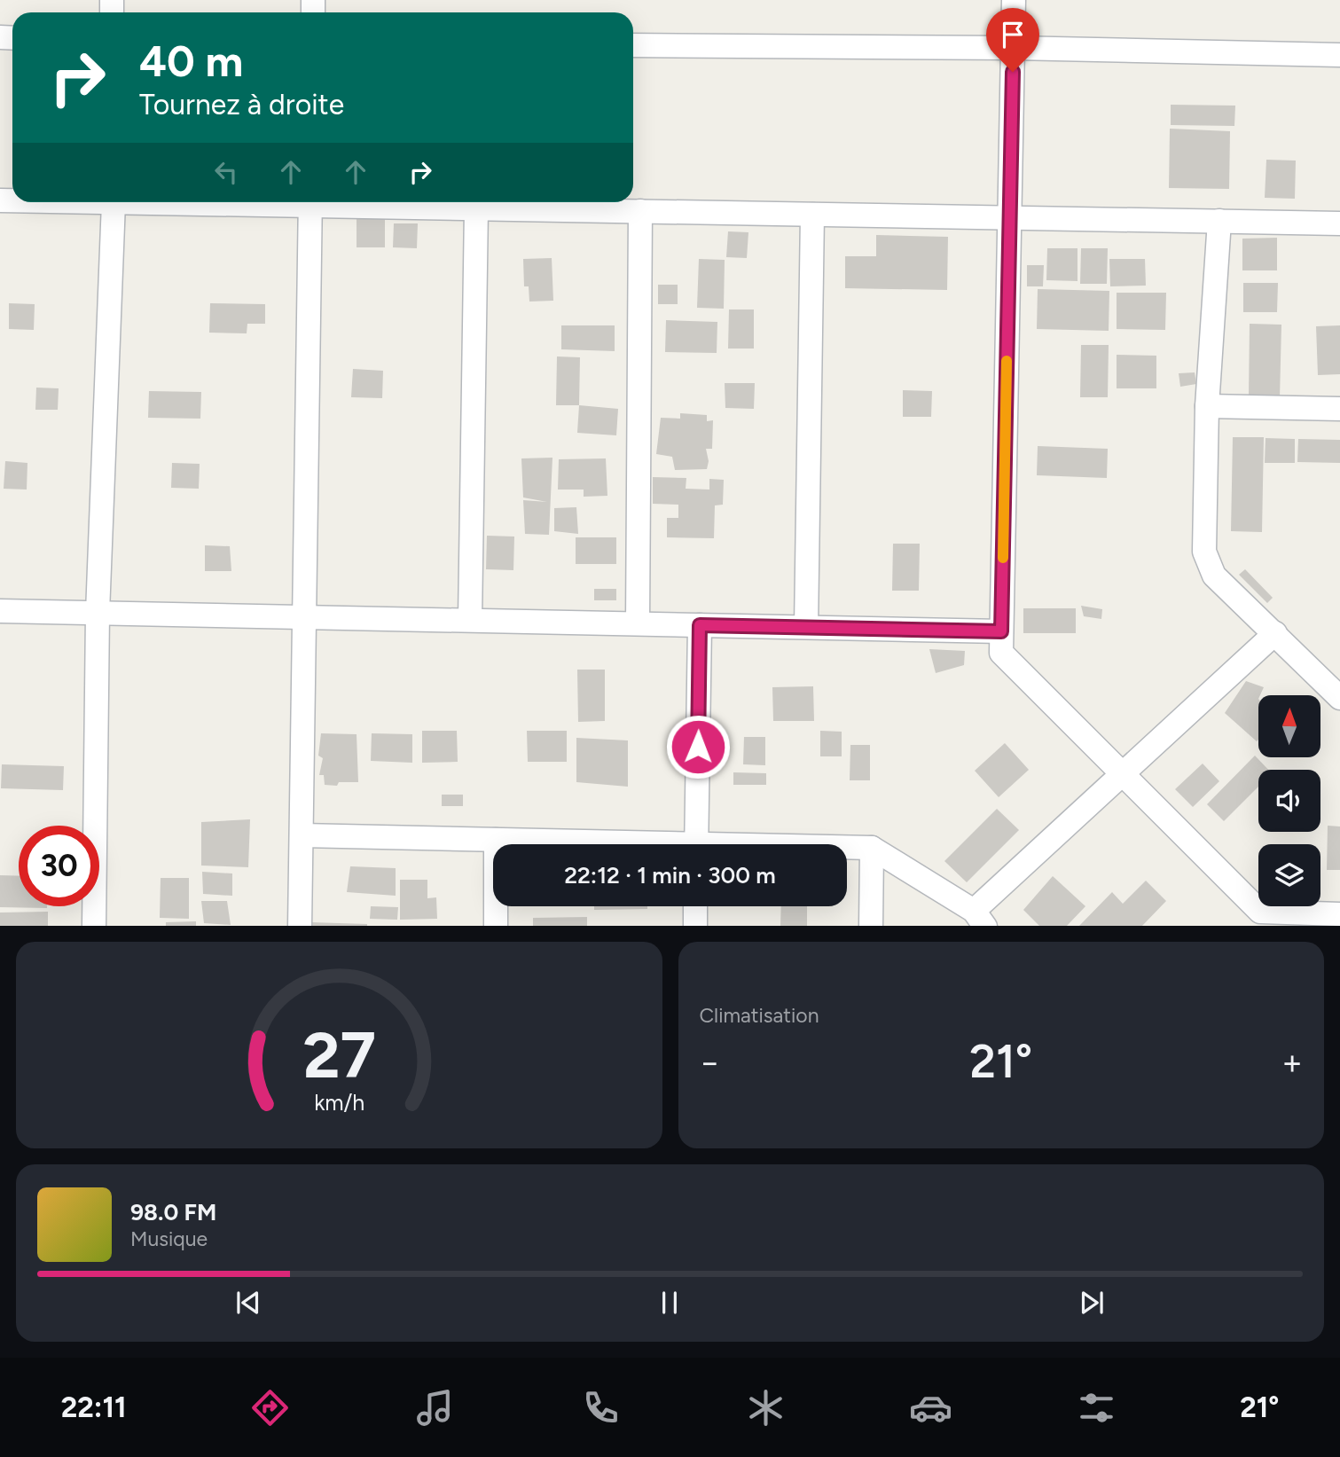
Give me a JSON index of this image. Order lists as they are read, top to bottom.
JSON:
{
  "north": "top",
  "page": {
    "turn": ["40 m", "Tournez à droite"],
    "limit": "30",
    "trip": "22:12 · 1 min · 300 m",
    "tile": "Climatisation",
    "heat": ["−", "21°", "+"],
    "song": ["98.0 FM", "Musique"],
    "tabs": ["22:11", "21°"],
    "gauge": ["27", "km/h"]
  }
}
